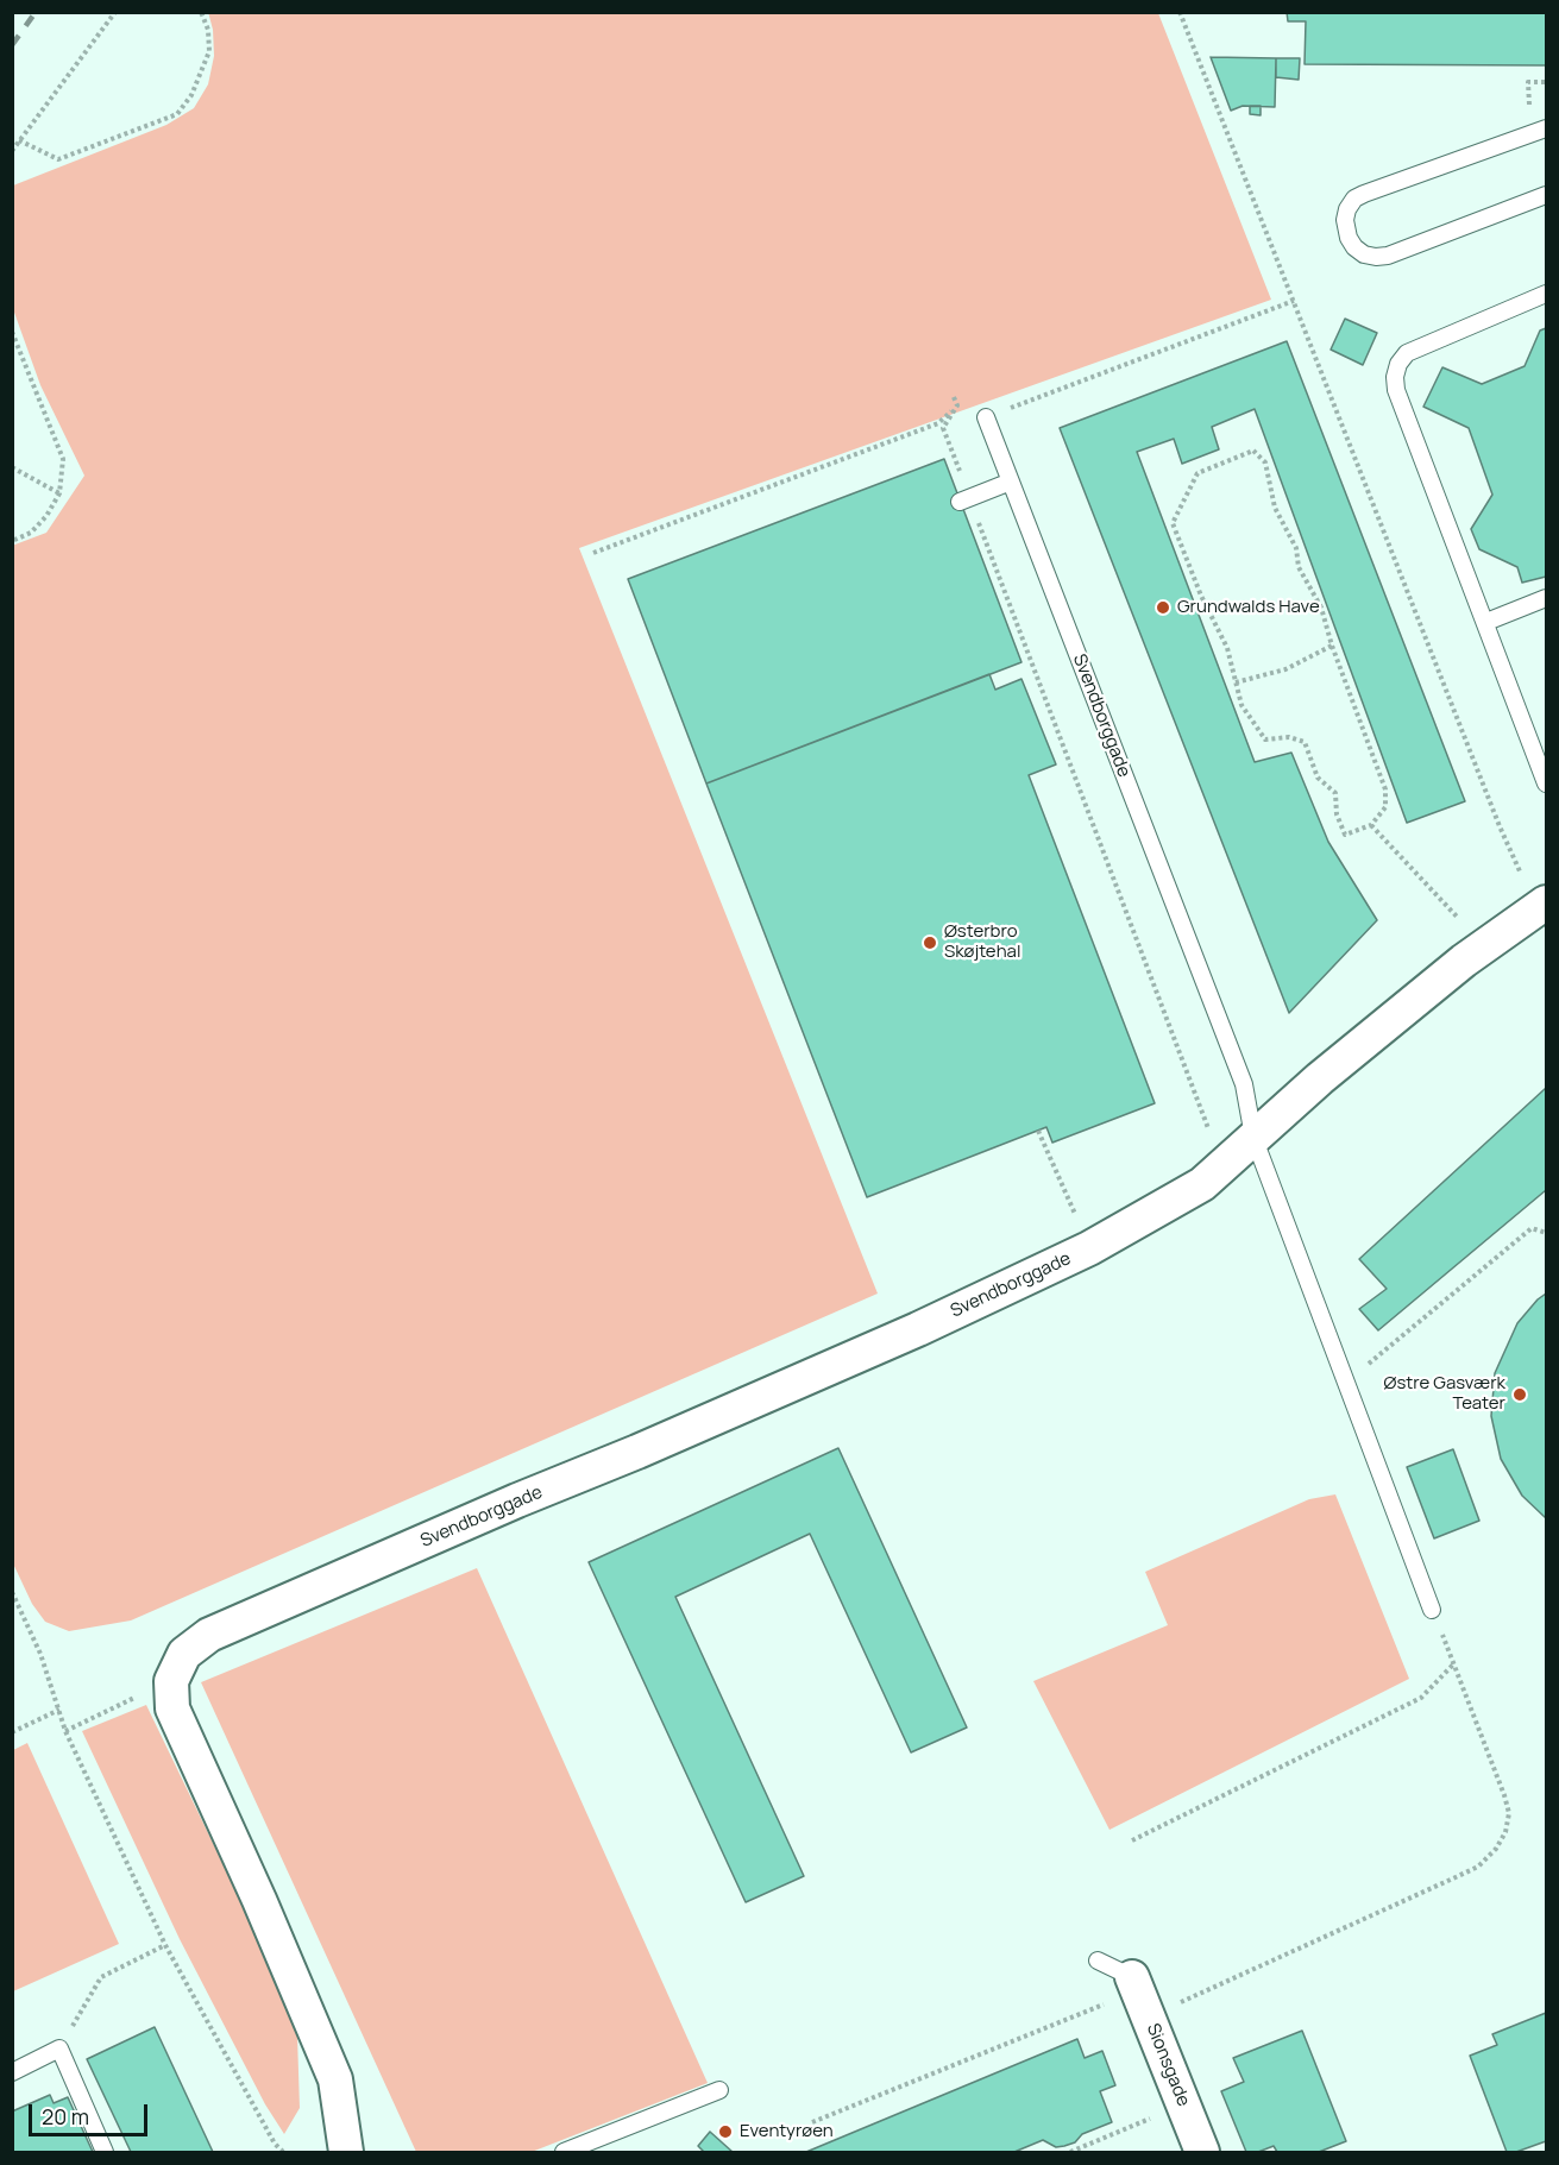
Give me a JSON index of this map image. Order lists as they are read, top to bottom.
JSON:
{
  "streets": {
    "street": ["Svendborggade", "Sionsgade"]
  },
  "places": [
    "Grundwalds Have",
    "Østerbro Skøjtehal",
    "Østre Gasværk Teater",
    "Eventyrøen"
  ],
  "scale_bar": "20 m"
}
